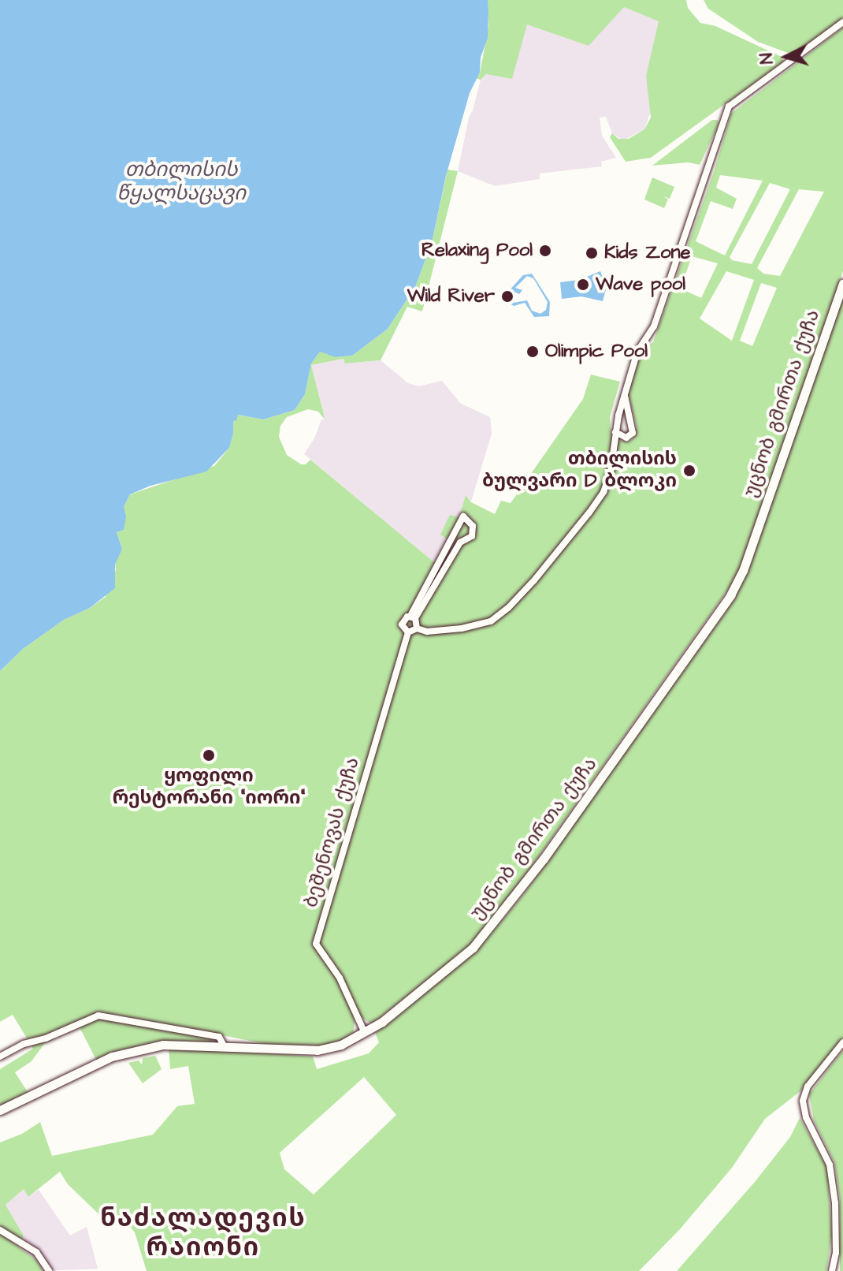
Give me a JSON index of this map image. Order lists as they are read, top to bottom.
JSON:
{
  "streets": {
    "main road": ["უცნობ გმირთა ქუჩა"],
    "street": ["ბეშენოვას ქუჩა"]
  },
  "crossings": [
    ["უცნობ გმირთა ქუჩა", "ბეშენოვას ქუჩა"]
  ],
  "districts": ["ნაძალადევის რაიონი"],
  "water": ["თბილისის წყალსაცავი"],
  "places": [
    "Relaxing Pool",
    "Kids Zone",
    "Wave pool",
    "Wild River",
    "Olimpic Pool",
    "თბილისის ბულვარი D ბლოკი",
    "ყოფილი რესტორანი \"იორი\""
  ],
  "north": "left"
}
